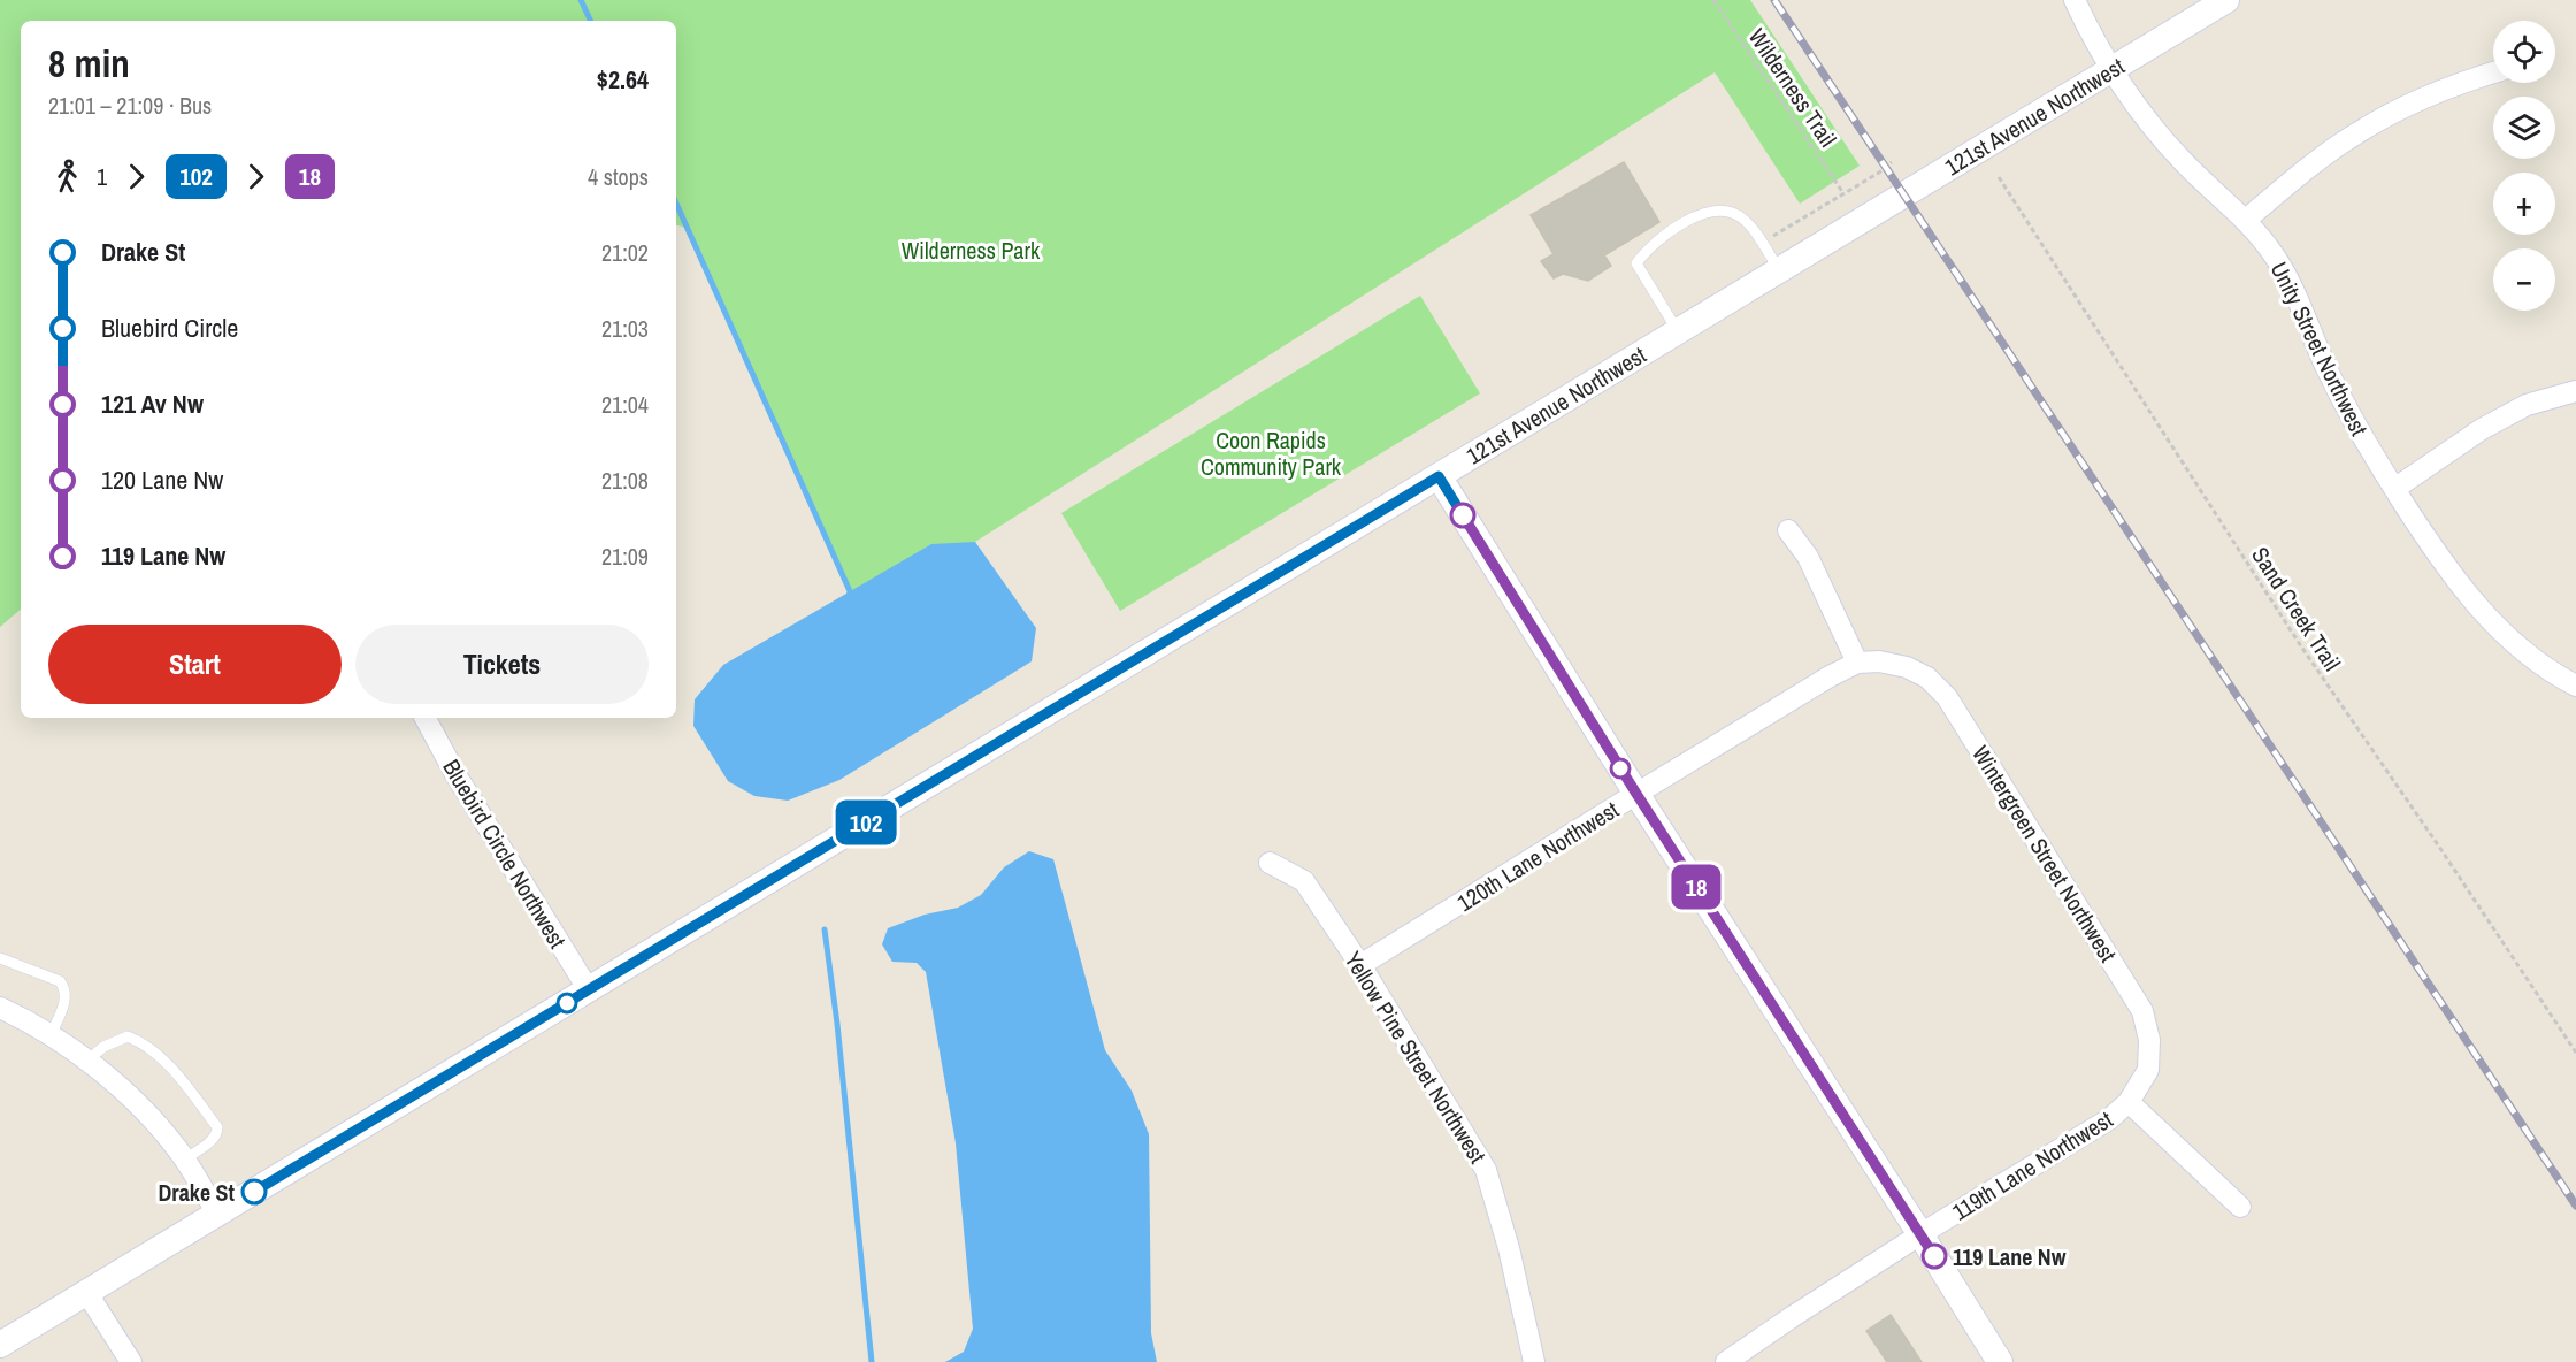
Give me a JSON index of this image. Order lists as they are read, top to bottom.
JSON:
{
  "streets": {
    "street": [
      "121st Avenue Northwest",
      "Unity Street Northwest",
      "Bluebird Circle Northwest",
      "Wintergreen Street Northwest",
      "120th Lane Northwest",
      "Yellow Pine Street Northwest",
      "119th Lane Northwest"
    ],
    "path": ["Wilderness Trail", "Sand Creek Trail"]
  },
  "crossings": [
    ["121st Avenue Northwest", "Unity Street Northwest"],
    ["121st Avenue Northwest", "Bluebird Circle Northwest"],
    ["Wintergreen Street Northwest", "120th Lane Northwest"],
    ["Wintergreen Street Northwest", "119th Lane Northwest"],
    ["120th Lane Northwest", "Yellow Pine Street Northwest"]
  ],
  "parks": ["Wilderness Park", "Coon Rapids Community Park"],
  "places": ["Drake St", "119 Lane Nw"],
  "lines": ["bus line 102", "bus line 18"],
  "page": {
    "on_map": ["102", "18"],
    "map_buttons": ["+", "−"],
    "heading": ["8 min", "21:01 – 21:09 · Bus", "$2.64"],
    "legs": [
      "1",
      "102",
      "18",
      "4 stops"
    ],
    "list": [
      {
        "name": "Drake St",
        "value": "21:02"
      },
      {
        "name": "Bluebird Circle",
        "value": "21:03"
      },
      {
        "name": "121 Av Nw",
        "value": "21:04"
      },
      {
        "name": "120 Lane Nw",
        "value": "21:08"
      },
      {
        "name": "119 Lane Nw",
        "value": "21:09"
      }
    ],
    "buttons": ["Start", "Tickets"]
  }
}
